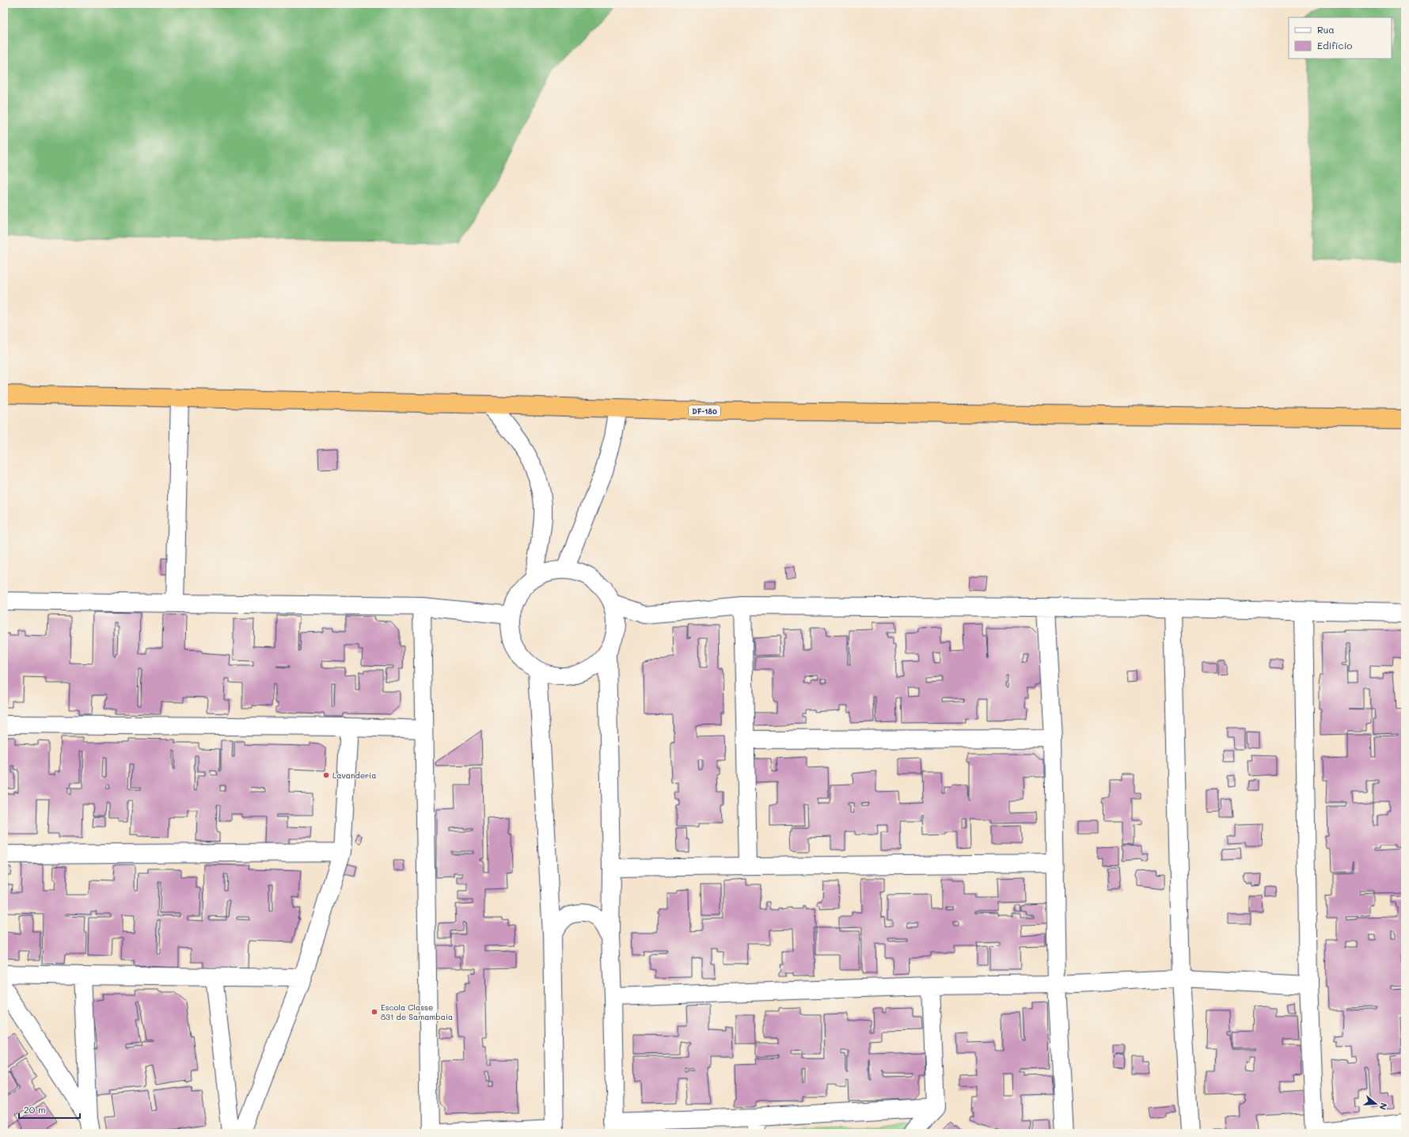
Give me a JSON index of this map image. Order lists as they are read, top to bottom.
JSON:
{
  "streets": {
    "highway": ["DF-180"]
  },
  "places": ["Lavanderia", "Escola Classe 831 de Samambaia"],
  "legend": ["Rua", "Edifício"],
  "scale_bar": "20 m",
  "north": "right"
}
